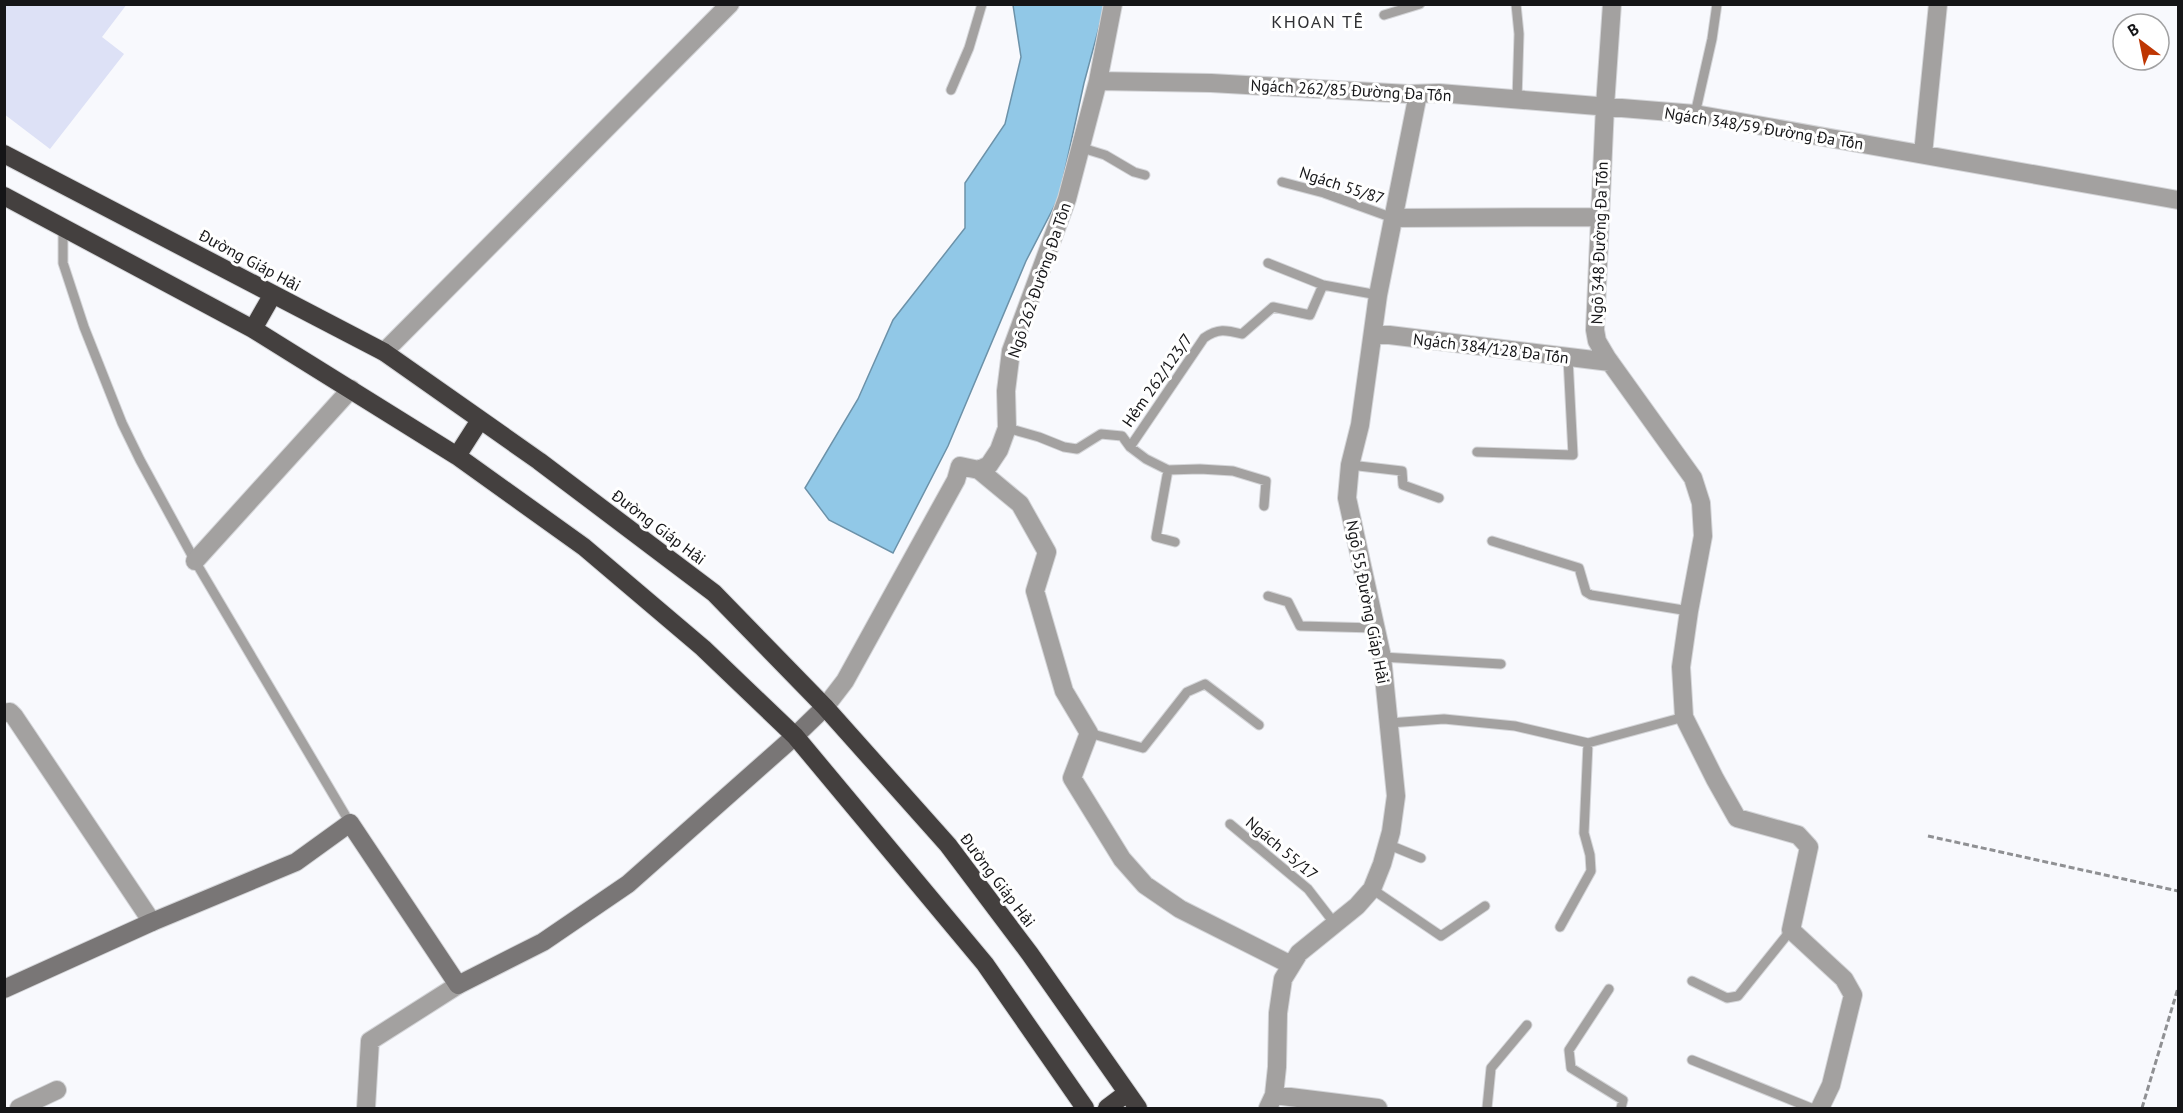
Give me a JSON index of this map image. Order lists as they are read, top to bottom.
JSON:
{
  "streets": {
    "highway": ["Đường Giáp Hải"],
    "street": [
      "Ngách 262/85 Đường Đa Tốn",
      "Ngách 348/59 Đường Đa Tốn",
      "Ngõ 348 Đường Đa Tốn",
      "Ngõ 262 Đường Đa Tôn",
      "Ngách 384/128 Đa Tốn",
      "Ngõ 55 Đường Giáp Hải"
    ],
    "lane": ["Ngách 55/87", "Hẻm 262/123/7", "Ngách 55/17"]
  },
  "crossings": [
    ["Ngách 262/85 Đường Đa Tốn", "Ngách 348/59 Đường Đa Tốn"],
    ["Ngách 262/85 Đường Đa Tốn", "Ngõ 348 Đường Đa Tốn"],
    ["Ngách 262/85 Đường Đa Tốn", "Ngõ 262 Đường Đa Tôn"],
    ["Ngách 262/85 Đường Đa Tốn", "Ngõ 55 Đường Giáp Hải"],
    ["Ngách 348/59 Đường Đa Tốn", "Ngõ 348 Đường Đa Tốn"],
    ["Ngách 55/87", "Ngõ 55 Đường Giáp Hải"],
    ["Ngõ 348 Đường Đa Tốn", "Ngách 384/128 Đa Tốn"],
    ["Đường Giáp Hải", "Ngõ 262 Đường Đa Tôn"],
    ["Ngách 384/128 Đa Tốn", "Ngõ 55 Đường Giáp Hải"],
    ["Ngõ 55 Đường Giáp Hải", "Ngách 55/17"]
  ],
  "districts": ["KHOAN TẾ"],
  "north": "top left"
}
